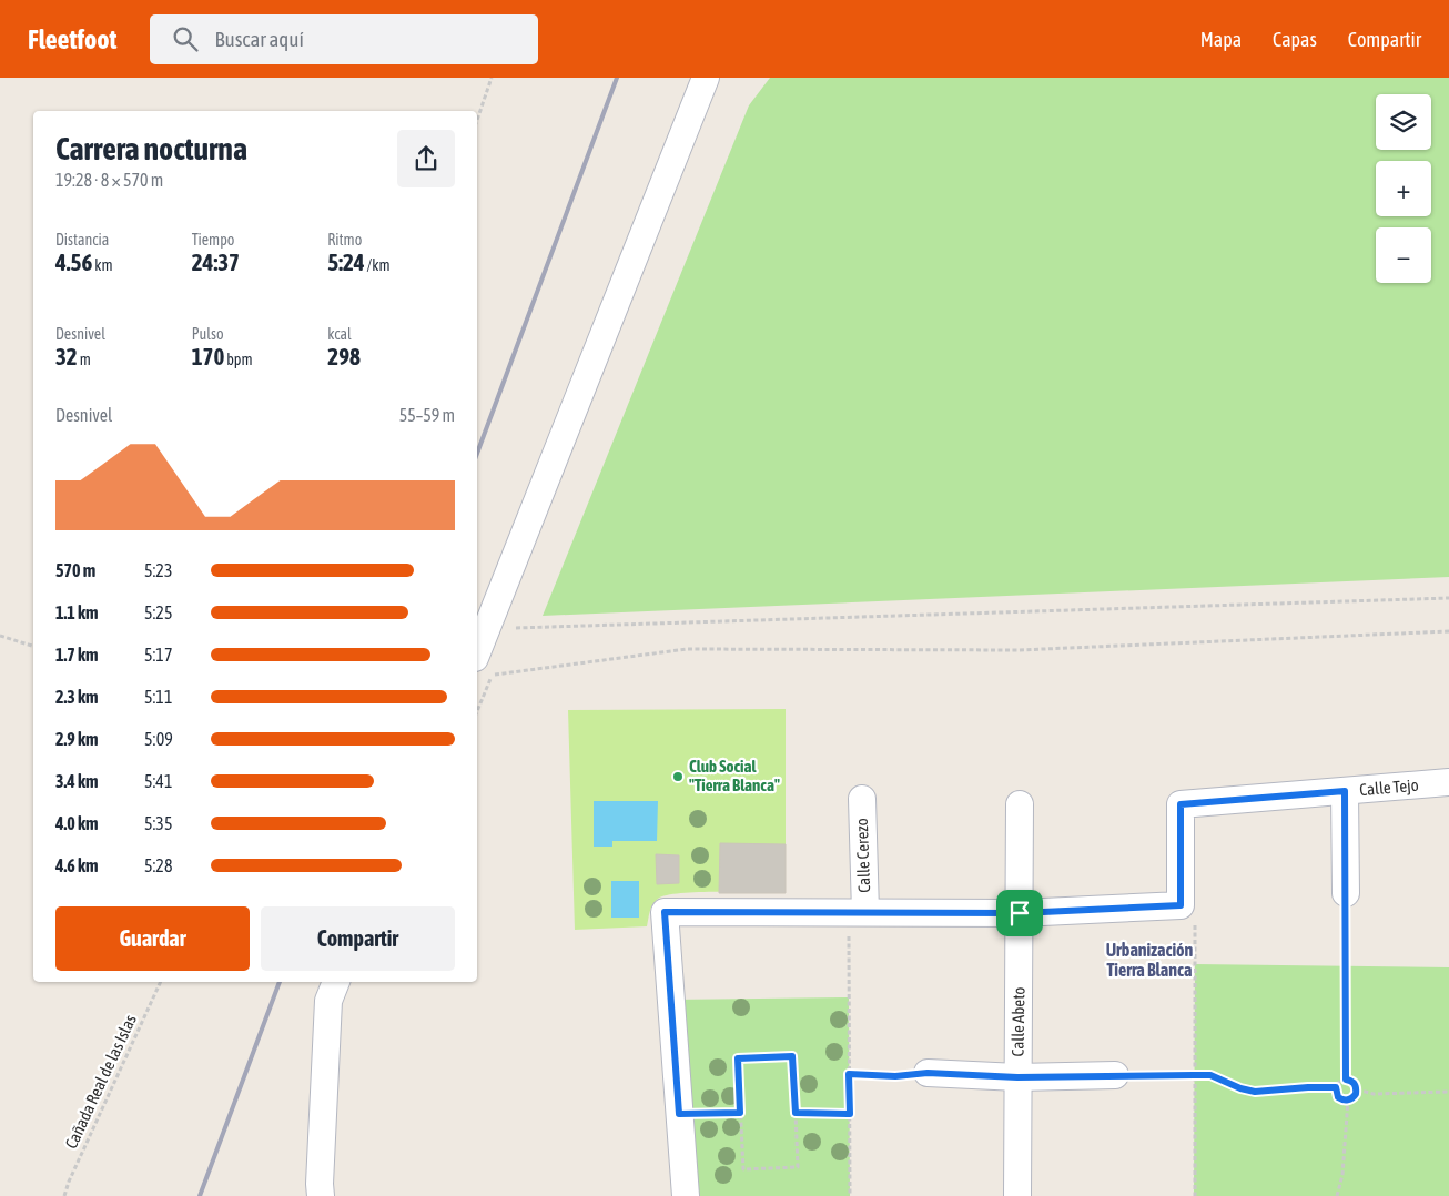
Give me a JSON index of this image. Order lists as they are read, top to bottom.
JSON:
{
  "streets": {
    "street": ["Calle Tejo", "Calle Cerezo", "Calle Abeto"],
    "path": ["Cañada Real de las Islas"]
  },
  "districts": ["Urbanización Tierra Blanca"],
  "places": ["Club Social \"Tierra Blanca\""],
  "page": {
    "header": "Fleetfoot",
    "search": "Buscar aquí",
    "nav": ["Mapa", "Capas", "Compartir"],
    "map_buttons": ["+", "−"],
    "heading": ["Carrera nocturna", "19:28 · 8 × 570 m"],
    "stats": [
      ["Distancia", "4.56 km"],
      ["Tiempo", "24:37"],
      ["Ritmo", "5:24 /km"],
      ["Desnivel", "32 m"],
      ["Pulso", "170 bpm"],
      ["kcal", "298"]
    ],
    "chart": ["Desnivel", "55–59 m"],
    "list": [
      {
        "name": "570 m",
        "note": "5:23"
      },
      {
        "name": "1.1 km",
        "note": "5:25"
      },
      {
        "name": "1.7 km",
        "note": "5:17"
      },
      {
        "name": "2.3 km",
        "note": "5:11"
      },
      {
        "name": "2.9 km",
        "note": "5:09"
      },
      {
        "name": "3.4 km",
        "note": "5:41"
      },
      {
        "name": "4.0 km",
        "note": "5:35"
      },
      {
        "name": "4.6 km",
        "note": "5:28"
      }
    ],
    "buttons": ["Guardar", "Compartir"]
  }
}
